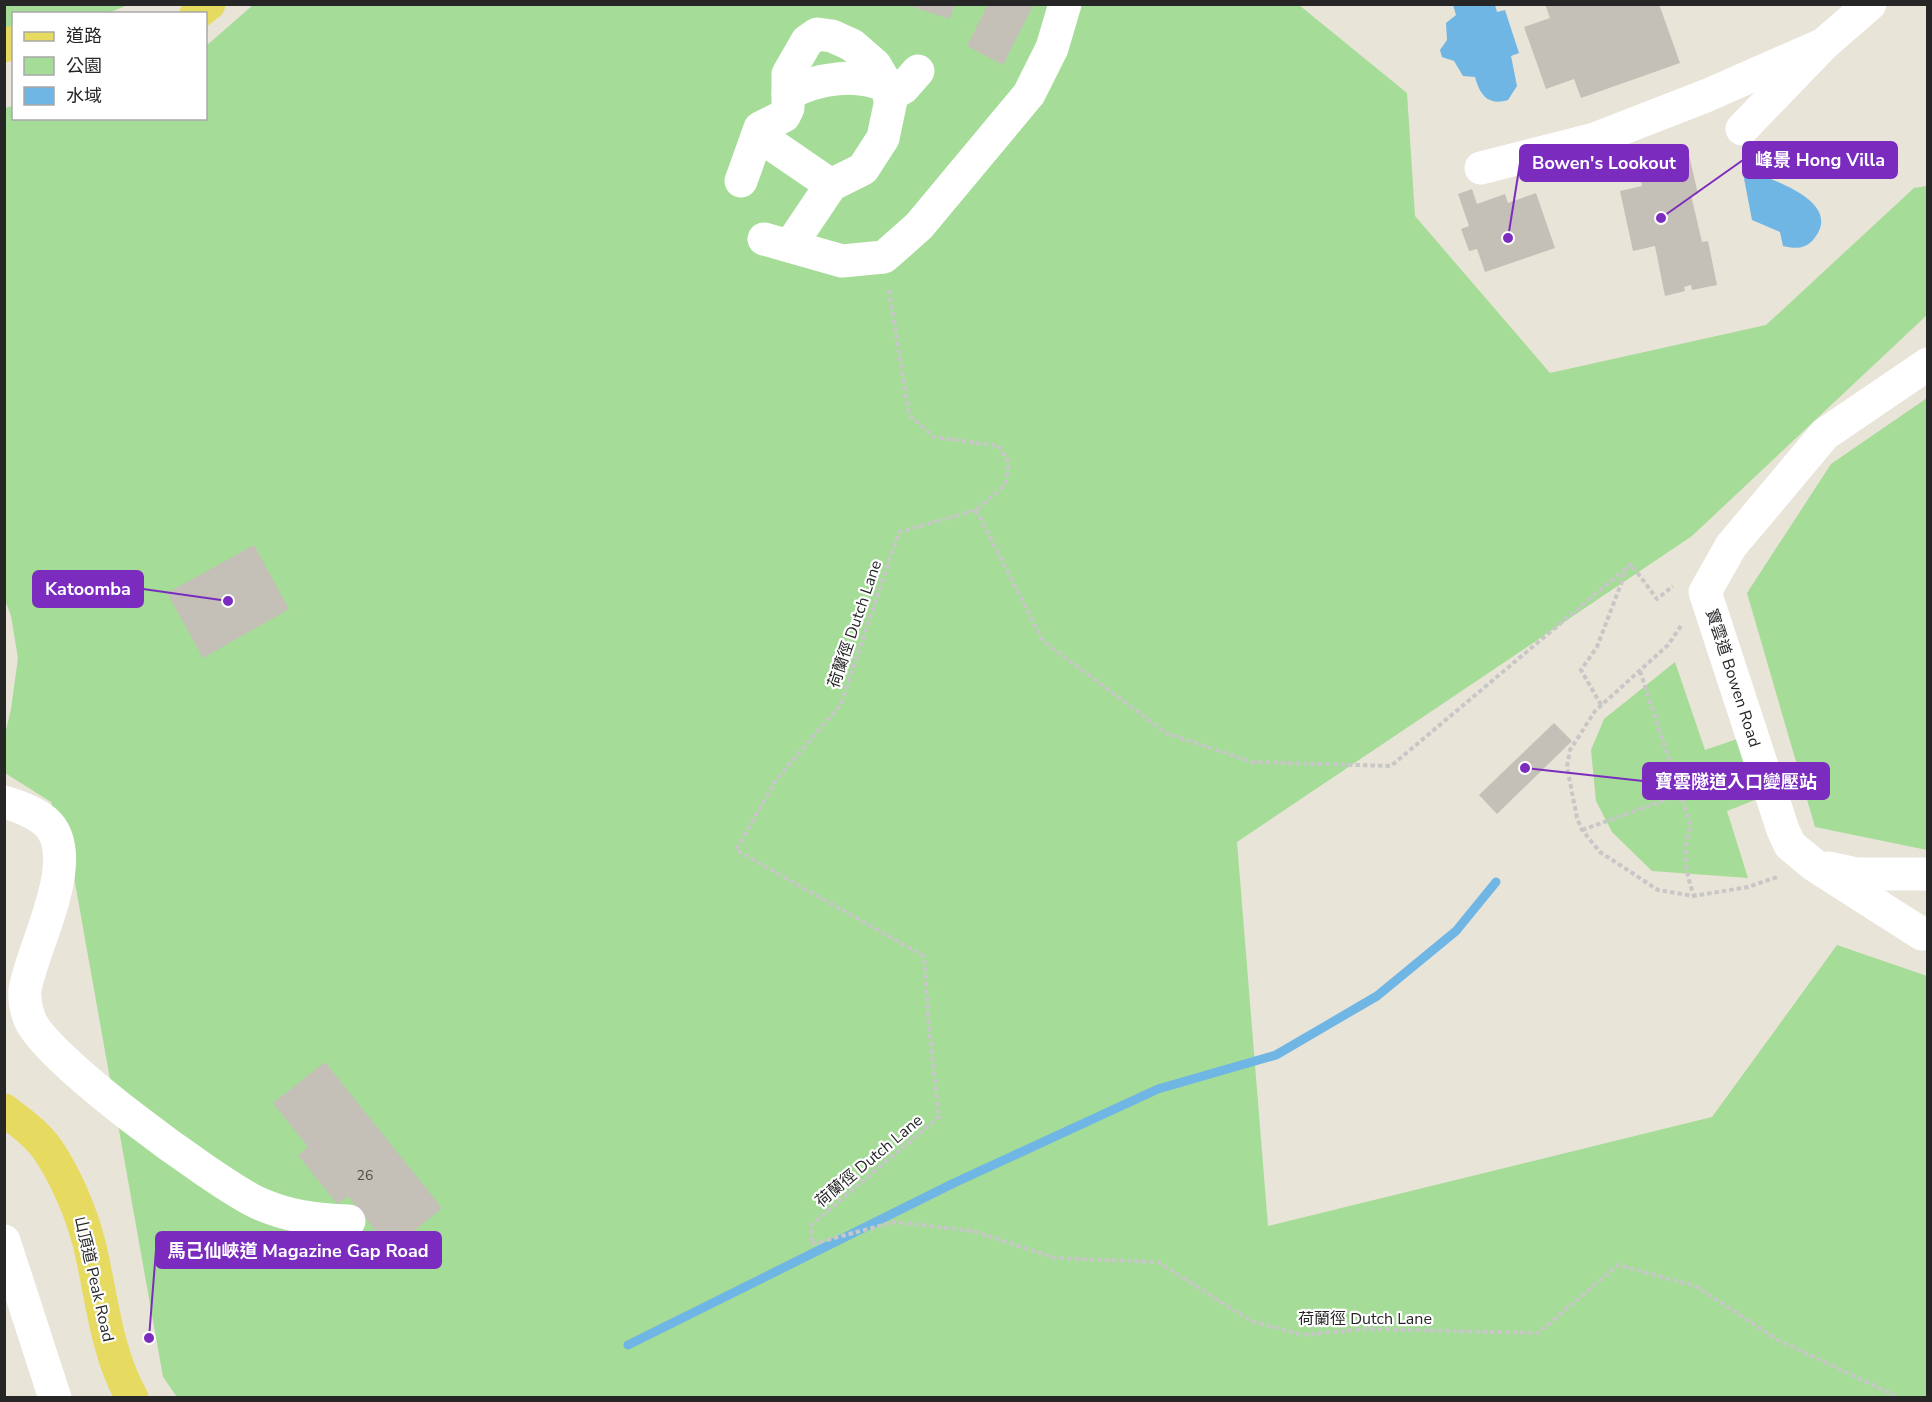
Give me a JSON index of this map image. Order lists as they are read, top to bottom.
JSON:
{
  "streets": {
    "main road": ["山頂道 Peak Road"],
    "street": ["寶雲道 Bowen Road"],
    "path": ["荷蘭徑 Dutch Lane"]
  },
  "places": [
    "峰景 Hong Villa",
    "Bowen's Lookout",
    "Katoomba",
    "寶雲隧道入口變壓站",
    "馬己仙峽道 Magazine Gap Road"
  ],
  "house_numbers": ["26"],
  "legend": ["道路", "公園", "水域"]
}
